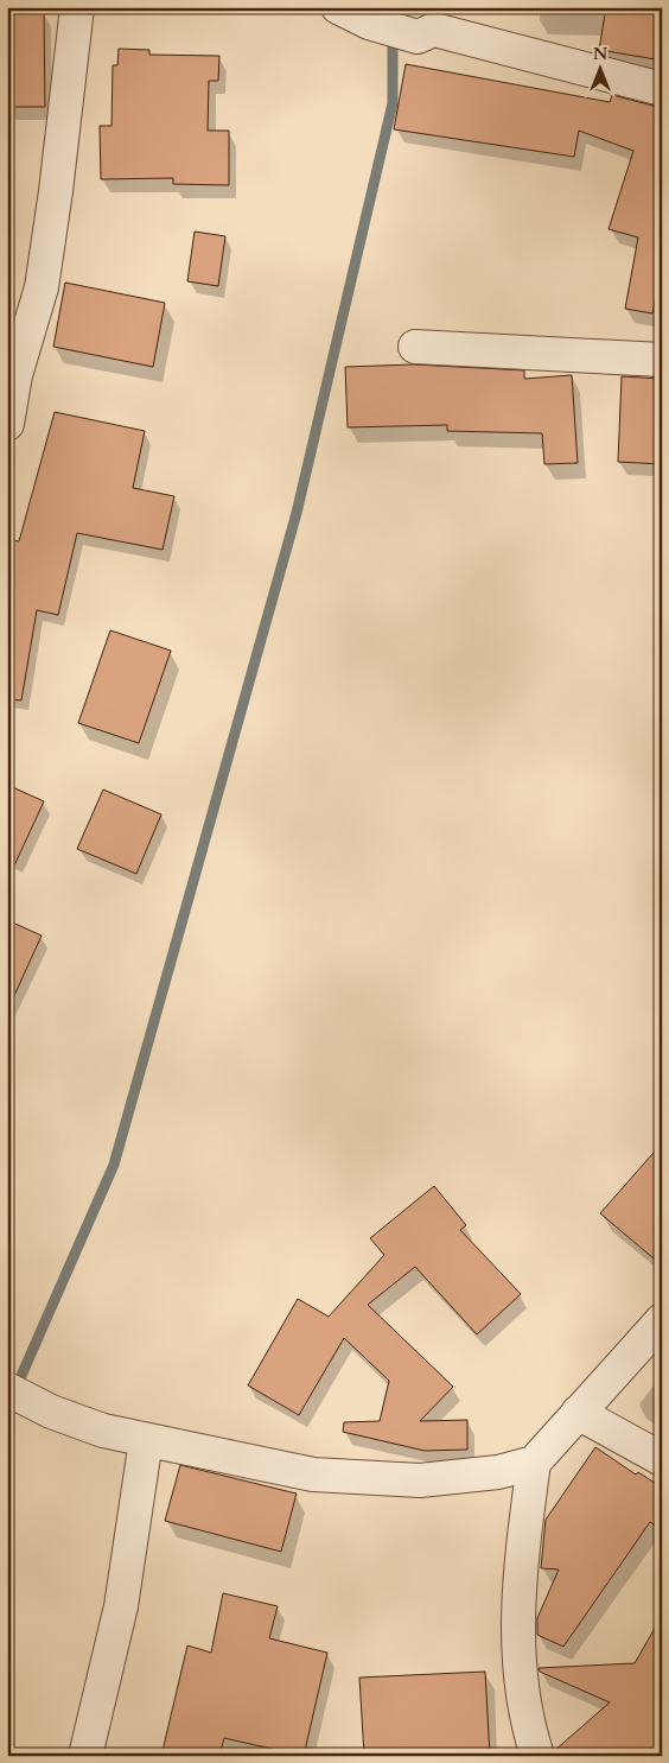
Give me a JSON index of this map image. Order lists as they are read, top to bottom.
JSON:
{
  "north": "top"
}
